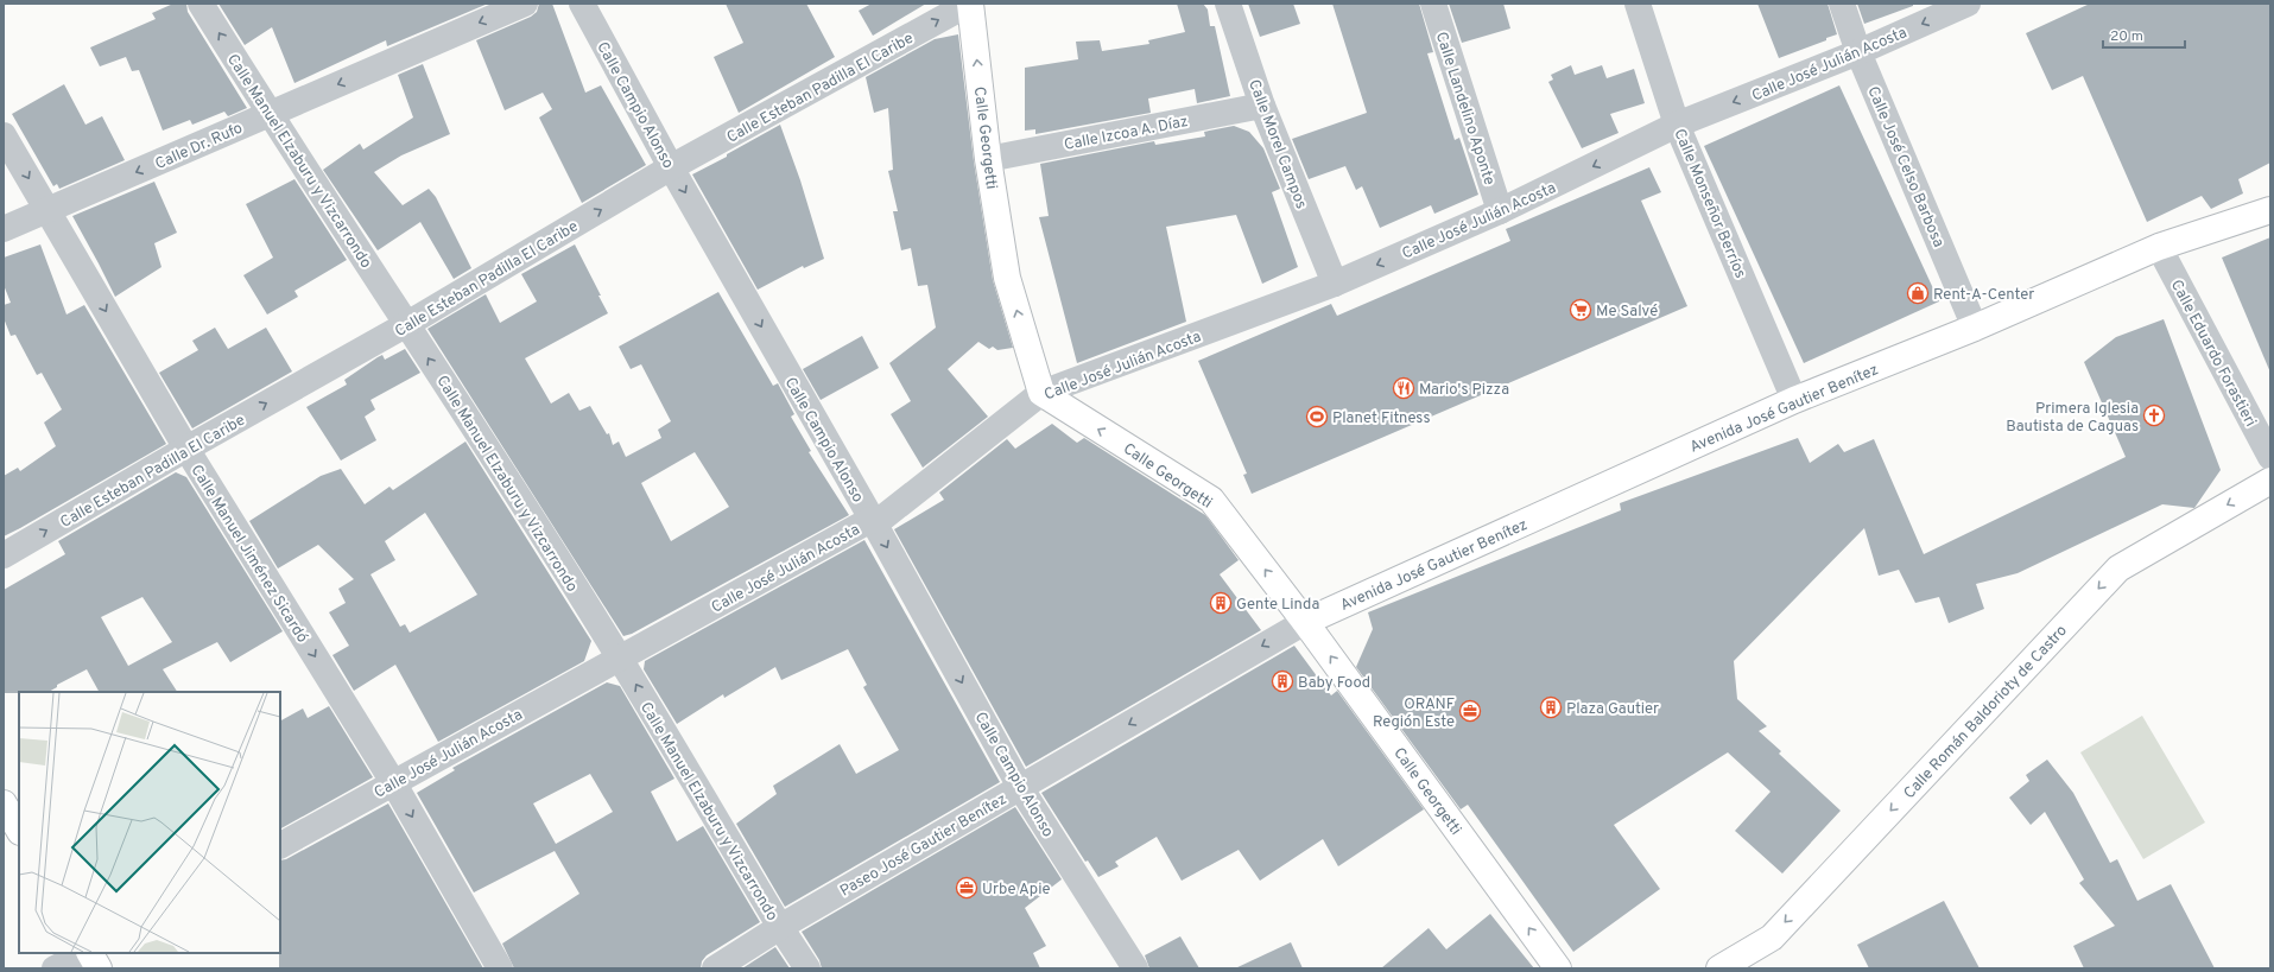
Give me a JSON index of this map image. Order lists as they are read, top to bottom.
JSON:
{
  "streets": {
    "main road": ["Calle Georgetti", "Avenida José Gautier Benítez", "Calle Román Baldorioty de Castro"],
    "street": [
      "Calle José Julián Acosta",
      "Calle Esteban Padilla El Caribe",
      "Calle Campio Alonso",
      "Calle Landelino Aponte",
      "Calle Izcoa A. Díaz",
      "Calle Morel Campos",
      "Calle Dr. Rufo",
      "Calle Manuel Elzaburu y Vizcarrondo",
      "Calle José Celso Barbosa",
      "Calle Monseñor Berríos",
      "Calle Eduardo Forastieri",
      "Calle Manuel Jiménez Sicardó",
      "Paseo José Gautier Benítez"
    ]
  },
  "crossings": [
    ["Calle José Julián Acosta", "Calle Campio Alonso"],
    ["Calle José Julián Acosta", "Calle Landelino Aponte"],
    ["Calle José Julián Acosta", "Calle Georgetti"],
    ["Calle José Julián Acosta", "Calle Morel Campos"],
    ["Calle José Julián Acosta", "Calle Manuel Elzaburu y Vizcarrondo"],
    ["Calle José Julián Acosta", "Calle José Celso Barbosa"],
    ["Calle José Julián Acosta", "Calle Monseñor Berríos"],
    ["Calle José Julián Acosta", "Calle Manuel Jiménez Sicardó"],
    ["Calle Esteban Padilla El Caribe", "Calle Campio Alonso"],
    ["Calle Esteban Padilla El Caribe", "Calle Georgetti"],
    ["Calle Esteban Padilla El Caribe", "Calle Manuel Elzaburu y Vizcarrondo"],
    ["Calle Esteban Padilla El Caribe", "Calle Manuel Jiménez Sicardó"],
    ["Calle Campio Alonso", "Paseo José Gautier Benítez"],
    ["Calle Izcoa A. Díaz", "Calle Georgetti"],
    ["Calle Izcoa A. Díaz", "Calle Morel Campos"],
    ["Calle Georgetti", "Avenida José Gautier Benítez"],
    ["Calle Georgetti", "Paseo José Gautier Benítez"],
    ["Calle Dr. Rufo", "Calle Manuel Elzaburu y Vizcarrondo"],
    ["Calle Dr. Rufo", "Calle Manuel Jiménez Sicardó"],
    ["Calle Manuel Elzaburu y Vizcarrondo", "Paseo José Gautier Benítez"],
    ["Calle José Celso Barbosa", "Avenida José Gautier Benítez"],
    ["Calle Monseñor Berríos", "Avenida José Gautier Benítez"],
    ["Calle Eduardo Forastieri", "Avenida José Gautier Benítez"],
    ["Avenida José Gautier Benítez", "Paseo José Gautier Benítez"]
  ],
  "one_way": [
    "Calle José Julián Acosta",
    "Calle Esteban Padilla El Caribe",
    "Calle Campio Alonso",
    "Calle Georgetti",
    "Calle Dr. Rufo",
    "Calle Manuel Elzaburu y Vizcarrondo",
    "Calle Manuel Jiménez Sicardó",
    "Calle Román Baldorioty de Castro",
    "Paseo José Gautier Benítez"
  ],
  "places": {
    "shop": ["Rent-A-Center"],
    "supermarket": ["Me Salvé"],
    "restaurant": ["Mario's Pizza"],
    "church": ["Primera Iglesia Bautista de Caguas"],
    "sports": ["Planet Fitness"],
    "building": ["Gente Linda", "Baby Food", "Plaza Gautier"],
    "office": ["ORANF Región Este", "Urbe Apie"]
  },
  "scale_bar": "20 m"
}
